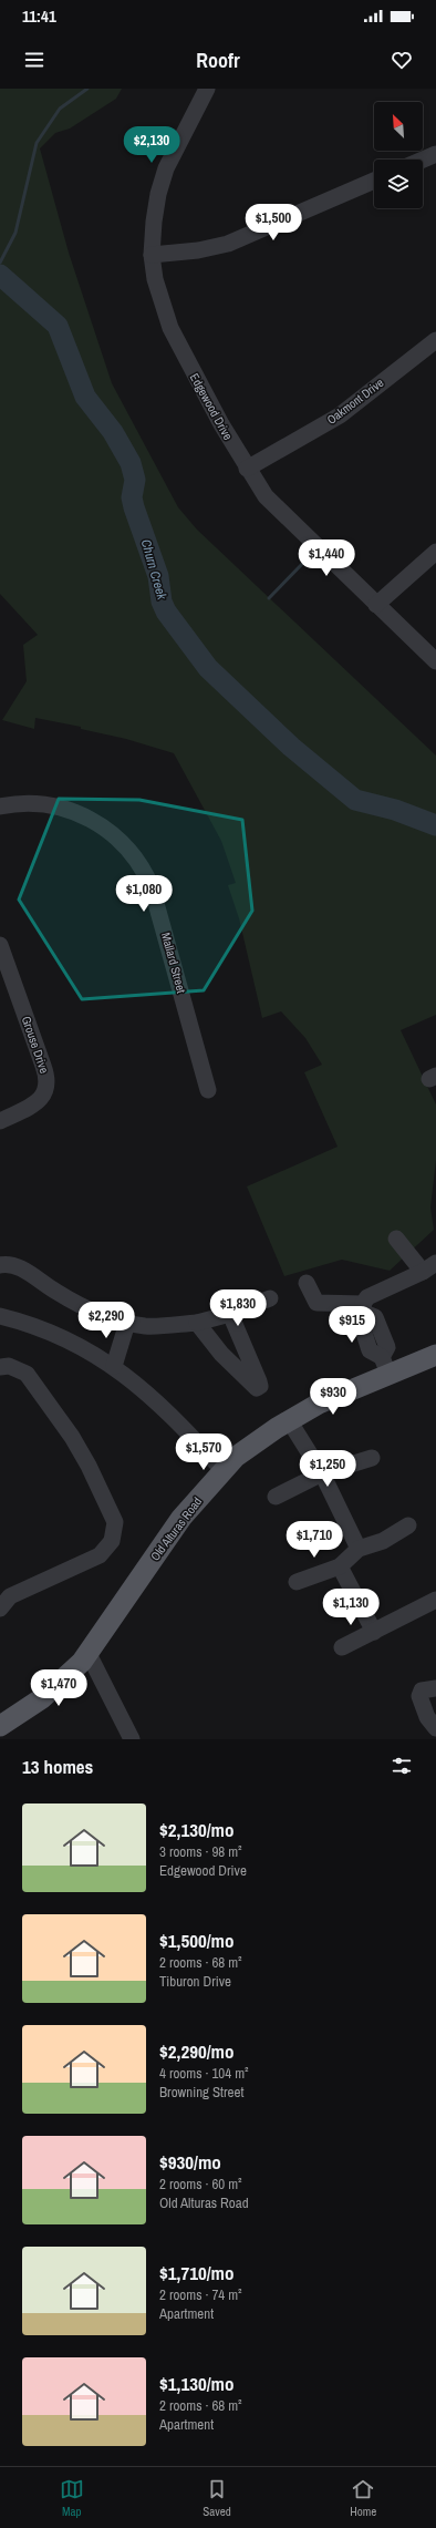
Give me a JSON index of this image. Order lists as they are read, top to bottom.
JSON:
{
  "streets": {
    "main road": ["Old Alturas Road"],
    "street": [
      "Oakmont Drive",
      "Edgewood Drive",
      "Mallard Street",
      "Grouse Drive"
    ]
  },
  "crossings": [
    ["Oakmont Drive", "Edgewood Drive"]
  ],
  "water": ["Churn Creek"],
  "north": "top left",
  "page": {
    "status": "11:41",
    "header": "Roofr",
    "price": [
      "$2,130",
      "$1,500",
      "$1,440",
      "$1,080",
      "$1,830",
      "$2,290",
      "$915",
      "$930",
      "$1,570",
      "$1,250",
      "$1,710",
      "$1,130",
      "$1,470"
    ],
    "heading": "13 homes",
    "list": [
      {
        "name": "$2,130/mo",
        "note": "3 rooms · 98 m² · Edgewood Drive"
      },
      {
        "name": "$1,500/mo",
        "note": "2 rooms · 68 m² · Tiburon Drive"
      },
      {
        "name": "$2,290/mo",
        "note": "4 rooms · 104 m² · Browning Street"
      },
      {
        "name": "$930/mo",
        "note": "2 rooms · 60 m² · Old Alturas Road"
      },
      {
        "name": "$1,710/mo",
        "note": "2 rooms · 74 m² · Apartment"
      },
      {
        "name": "$1,130/mo",
        "note": "2 rooms · 68 m² · Apartment"
      }
    ],
    "tabs": ["Map", "Saved", "Home"]
  }
}
